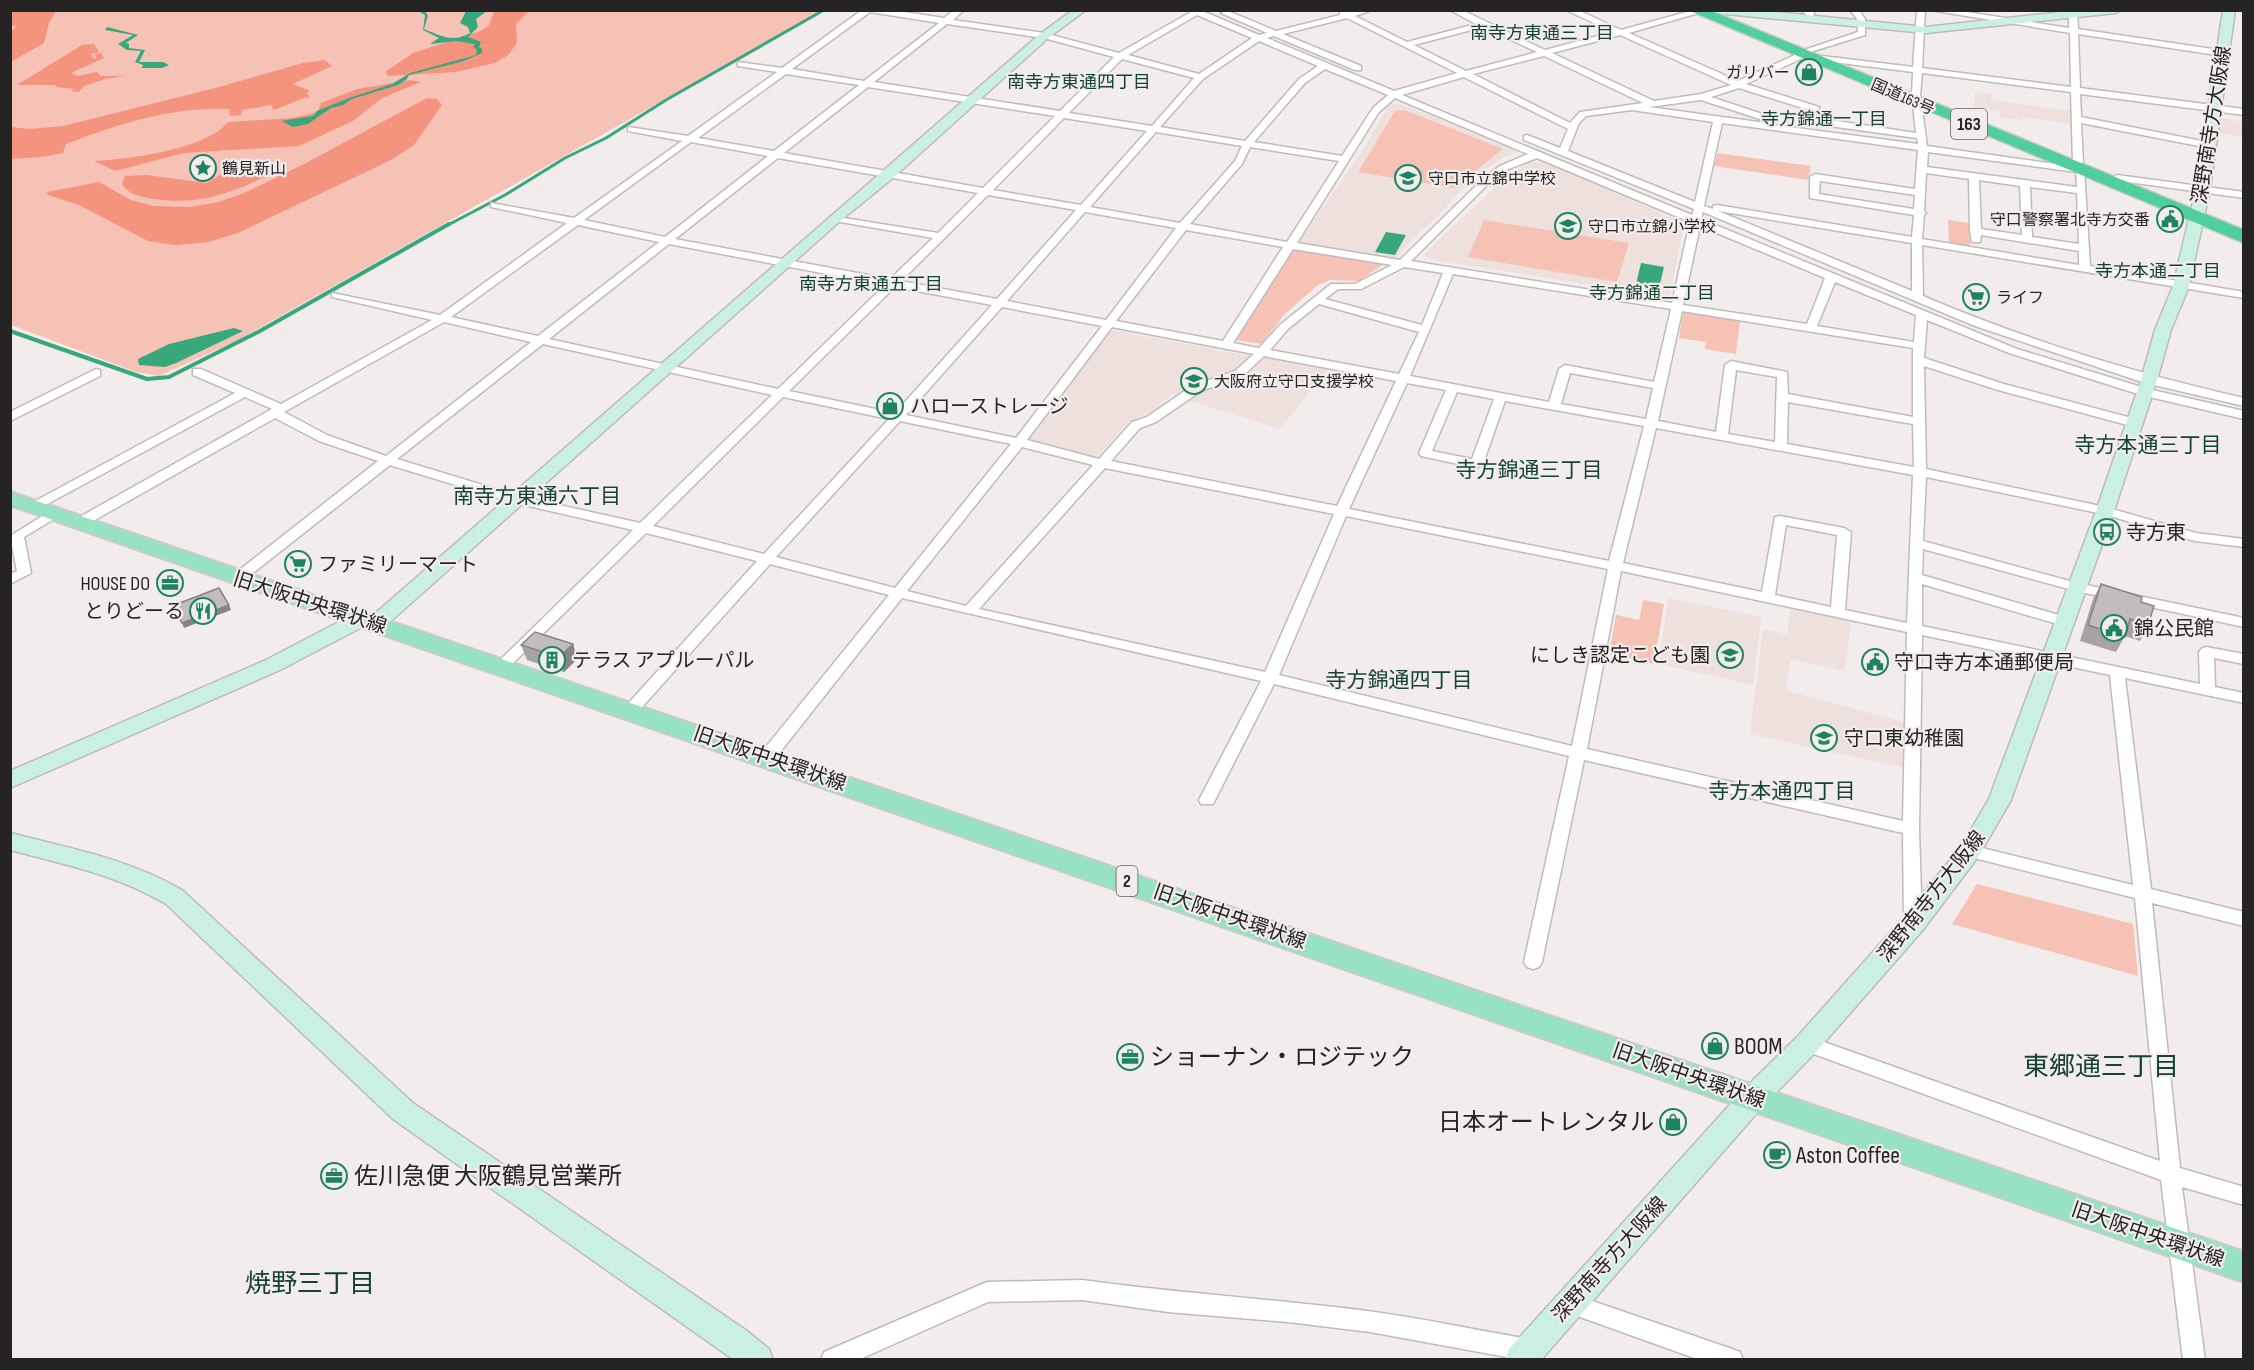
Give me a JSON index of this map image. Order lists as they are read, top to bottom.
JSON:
{
  "streets": {
    "highway": ["国道163号", "163"],
    "main road": ["旧大阪中央環状線", "2"],
    "street": ["深野南寺方大阪線"]
  },
  "crossings": [
    ["国道163号", "深野南寺方大阪線"],
    ["深野南寺方大阪線", "旧大阪中央環状線"]
  ],
  "districts": [
    "南寺方東通三丁目",
    "南寺方東通四丁目",
    "寺方錦通一丁目",
    "寺方本通二丁目",
    "南寺方東通五丁目",
    "寺方錦通二丁目",
    "寺方本通三丁目",
    "寺方錦通三丁目",
    "南寺方東通六丁目",
    "寺方錦通四丁目",
    "寺方本通四丁目",
    "東郷通三丁目",
    "焼野三丁目"
  ],
  "places": {
    "shop": [
      "ガリバー",
      "ハローストレージ",
      "BOOM",
      "日本オートレンタル"
    ],
    "place": ["鶴見新山"],
    "school or university": [
      "守口市立錦中学校",
      "守口市立錦小学校",
      "大阪府立守口支援学校",
      "にしき認定こども園",
      "守口東幼稚園"
    ],
    "public building": ["守口警察署北寺方交番", "錦公民館", "守口寺方本通郵便局"],
    "supermarket": ["ライフ", "ファミリーマート"],
    "bus stop": ["寺方東"],
    "office": ["HOUSE DO", "ショーナン・ロジテック", "佐川急便 大阪鶴見営業所"],
    "restaurant": ["とりどーる"],
    "building": ["テラス アプルーパル"],
    "cafe": ["Aston Coffee"]
  }
}
